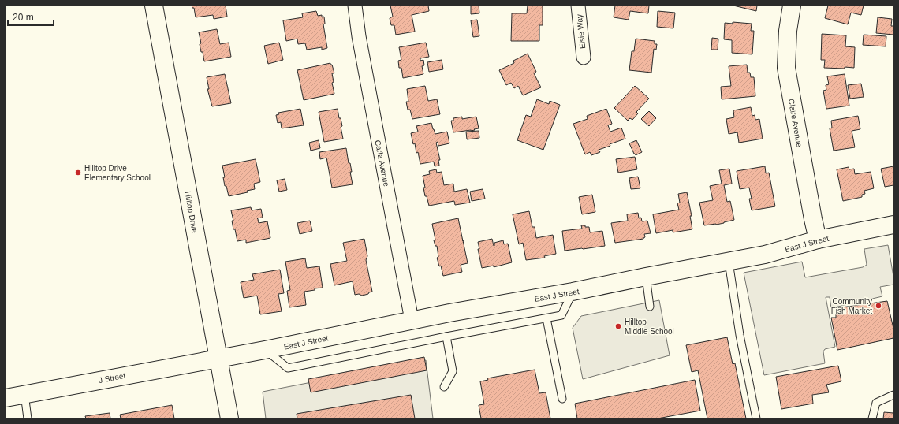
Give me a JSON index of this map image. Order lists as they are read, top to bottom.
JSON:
{
  "streets": {
    "street": [
      "Elsie Way",
      "Claire Avenue",
      "Carla Avenue",
      "Hilltop Drive",
      "East J Street",
      "J Street"
    ]
  },
  "crossings": [
    ["Claire Avenue", "East J Street"],
    ["Carla Avenue", "East J Street"],
    ["Hilltop Drive", "East J Street"],
    ["Hilltop Drive", "J Street"],
    ["East J Street", "J Street"]
  ],
  "places": ["Hilltop Drive Elementary School", "Community Fish Market", "Hilltop Middle School"],
  "scale_bar": "20 m"
}
